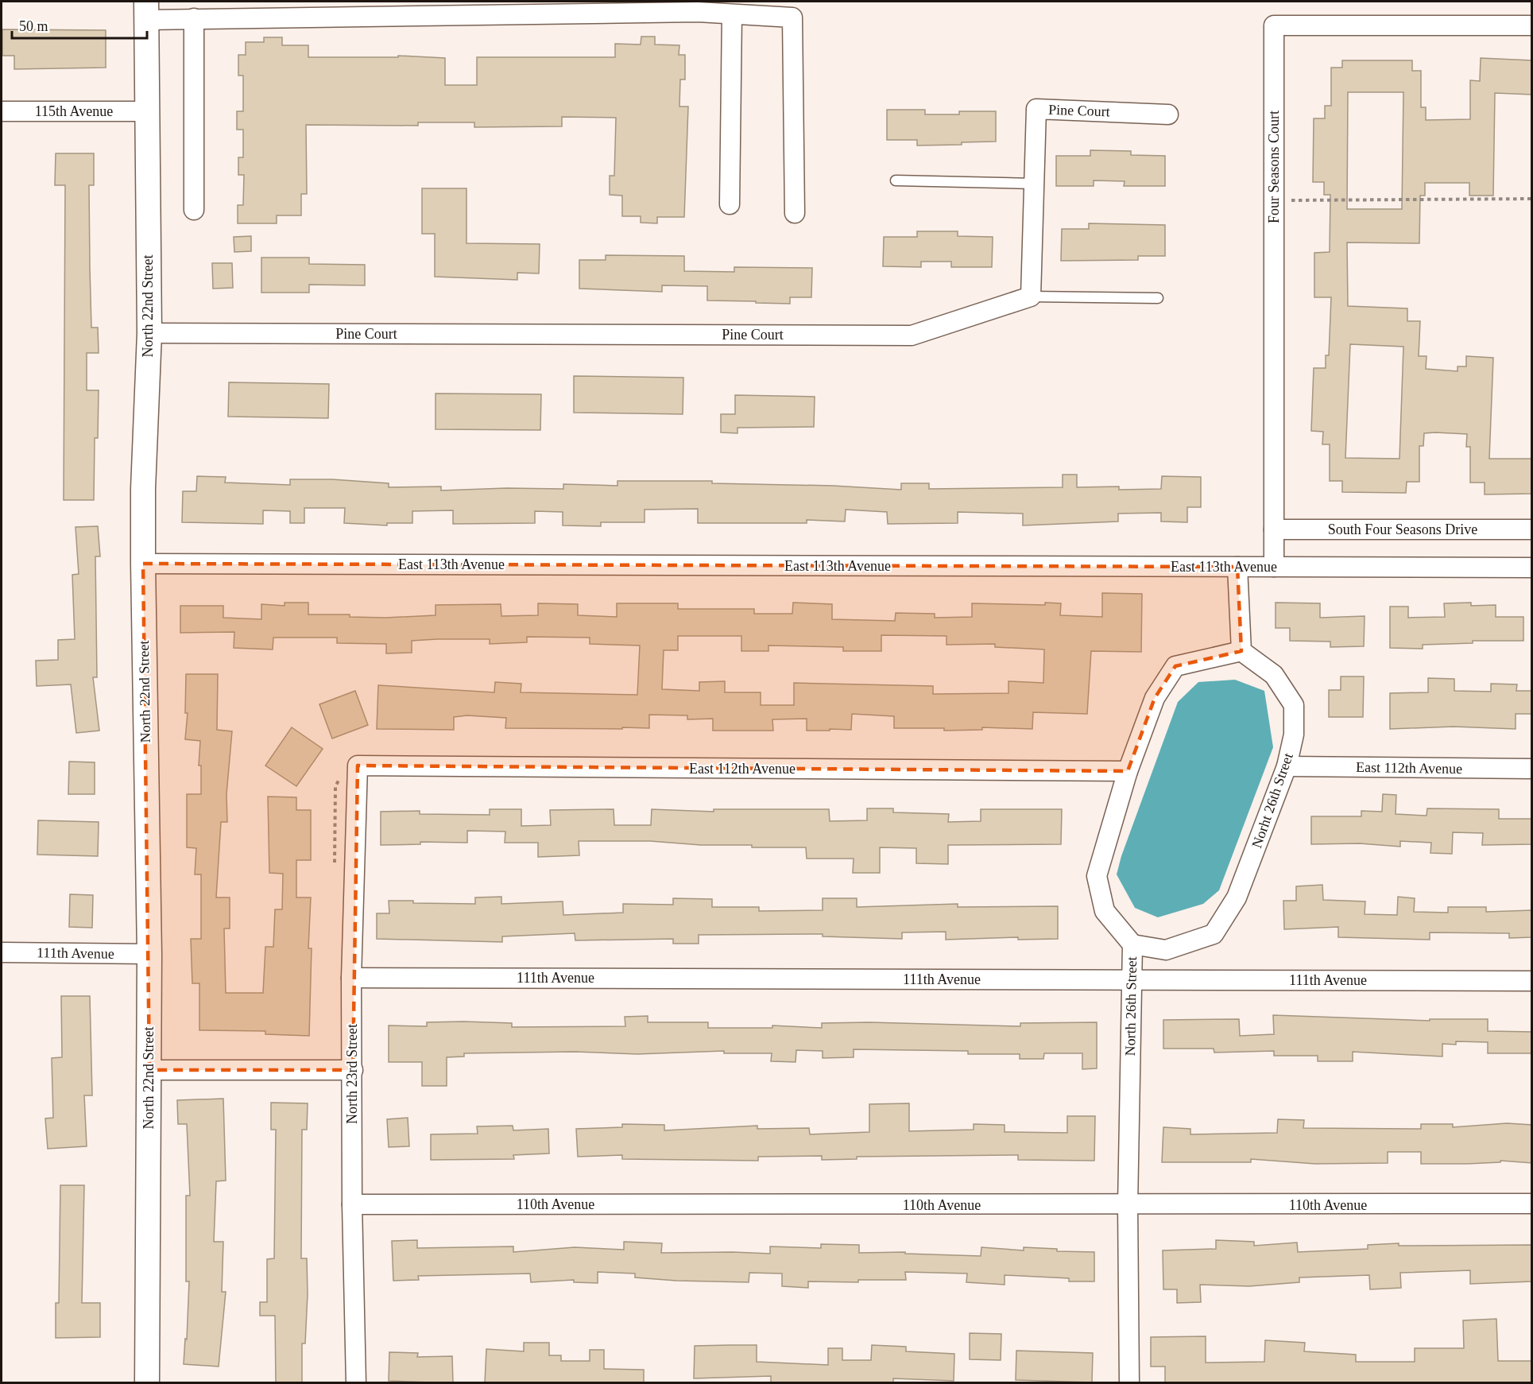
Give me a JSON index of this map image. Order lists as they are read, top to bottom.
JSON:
{
  "streets": {
    "street": [
      "Pine Court",
      "115th Avenue",
      "Four Seasons Court",
      "North 22nd Street",
      "South Four Seasons Drive",
      "East 113th Avenue",
      "East 112th Avenue",
      "Norht 26th Street",
      "111th Avenue",
      "North 26th Street",
      "North 23rd Street",
      "110th Avenue"
    ]
  },
  "crossings": [
    ["Pine Court", "North 22nd Street"],
    ["115th Avenue", "North 22nd Street"],
    ["Four Seasons Court", "South Four Seasons Drive"],
    ["Four Seasons Court", "East 113th Avenue"],
    ["North 22nd Street", "East 113th Avenue"],
    ["North 22nd Street", "111th Avenue"],
    ["East 112th Avenue", "Norht 26th Street"],
    ["East 112th Avenue", "North 26th Street"],
    ["East 112th Avenue", "North 23rd Street"],
    ["Norht 26th Street", "North 26th Street"],
    ["111th Avenue", "North 26th Street"],
    ["111th Avenue", "North 23rd Street"],
    ["North 26th Street", "110th Avenue"],
    ["North 23rd Street", "110th Avenue"]
  ],
  "scale_bar": "50 m"
}
